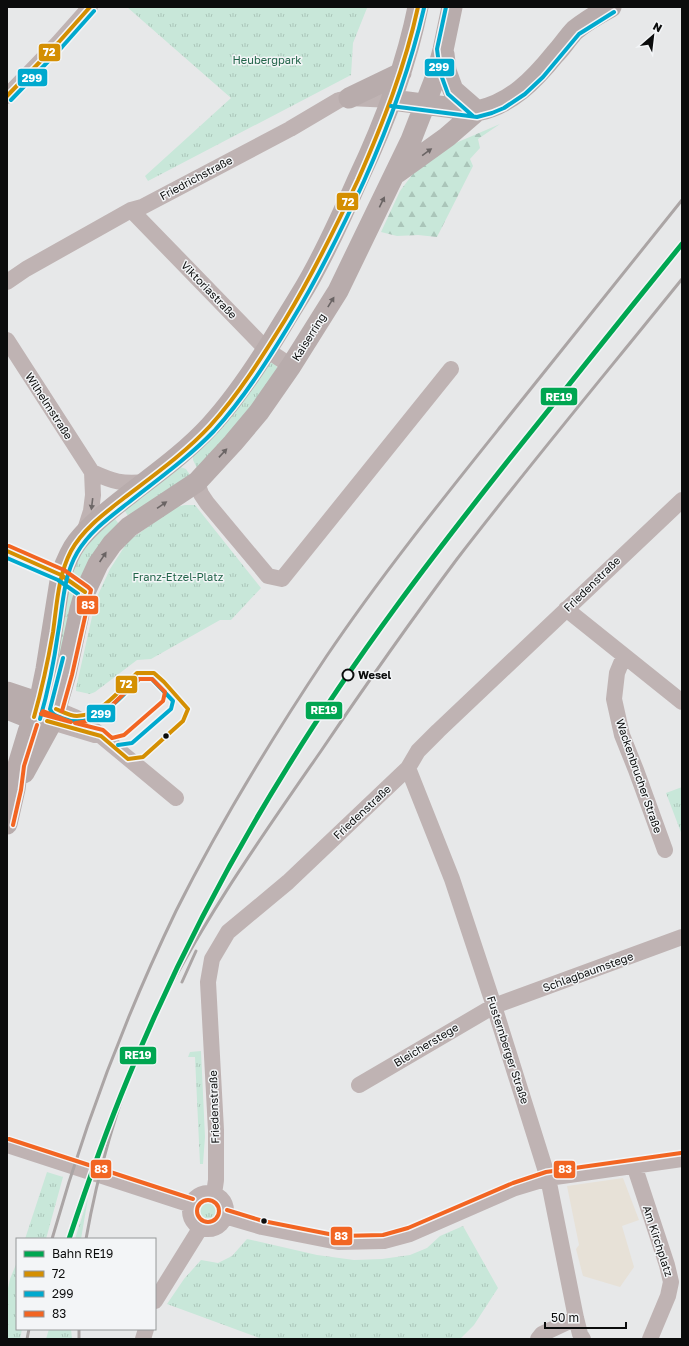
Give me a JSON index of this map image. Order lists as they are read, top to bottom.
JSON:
{
  "streets": {
    "main road": ["Kaiserring"],
    "street": [
      "Friedrichstraße",
      "Viktoriastraße",
      "Wilhelmstraße",
      "Friedenstraße",
      "Wackenbrucher Straße",
      "Schlagbaumstege",
      "Bleicherstege",
      "Fusternberger Straße",
      "Am Kirchplatz"
    ]
  },
  "crossings": [
    ["Friedrichstraße", "Viktoriastraße"],
    ["Viktoriastraße", "Kaiserring"],
    ["Friedenstraße", "Fusternberger Straße"],
    ["Schlagbaumstege", "Bleicherstege"],
    ["Schlagbaumstege", "Fusternberger Straße"],
    ["Bleicherstege", "Fusternberger Straße"]
  ],
  "parks": ["Heubergpark", "Franz-Etzel-Platz"],
  "places": ["Wesel"],
  "lines": [
    "transit line 72",
    "transit line 299",
    "rail line RE19",
    "transit line 83"
  ],
  "legend": [
    "Bahn RE19",
    "72",
    "299",
    "83"
  ],
  "scale_bar": "50 m",
  "north": "top right"
}
